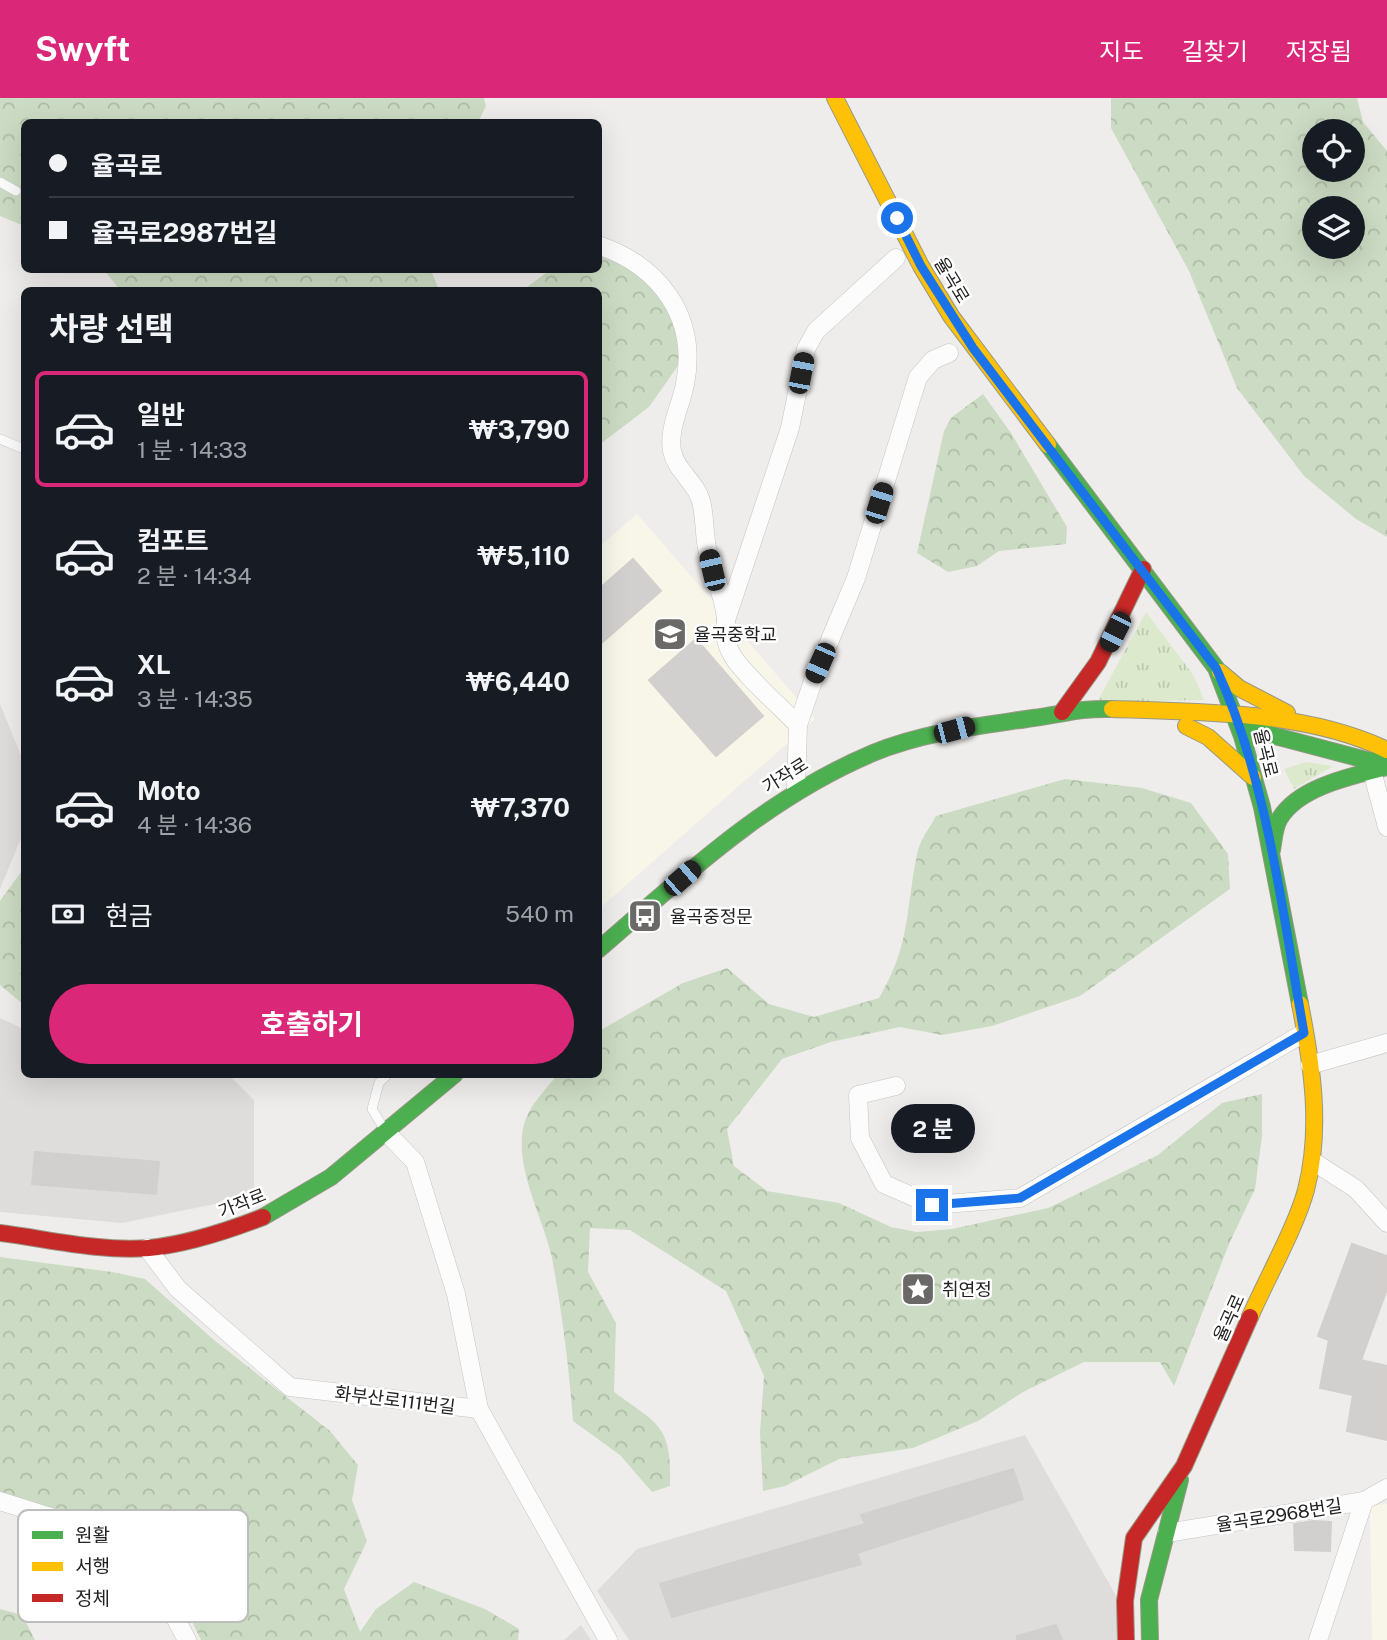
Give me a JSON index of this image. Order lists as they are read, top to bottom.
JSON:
{
  "streets": {
    "street": [
      "율곡로",
      "가작로",
      "화부산로111번길",
      "율곡로2968번길"
    ]
  },
  "crossings": [
    ["율곡로", "가작로"],
    ["율곡로", "율곡로2968번길"],
    ["가작로", "화부산로111번길"]
  ],
  "places": {
    "school or university": ["율곡중학교"],
    "bus stop": ["율곡중정문"],
    "place": ["취연정"]
  },
  "legend": ["원활", "서행", "정체"],
  "page": {
    "header": "Swyft",
    "nav": ["지도", "길찾기", "저장됨"],
    "banner": ["율곡로", "율곡로2987번길"],
    "heading": "차량 선택",
    "list": [
      {
        "name": "일반",
        "note": "1 분 · 14:33",
        "value": "₩3,790"
      },
      {
        "name": "컴포트",
        "note": "2 분 · 14:34",
        "value": "₩5,110"
      },
      {
        "name": "XL",
        "note": "3 분 · 14:35",
        "value": "₩6,440"
      },
      {
        "name": "Moto",
        "note": "4 분 · 14:36",
        "value": "₩7,370"
      }
    ],
    "pay": ["현금", "540 m"],
    "buttons": "호출하기",
    "bubble": "2 분"
  }
}
